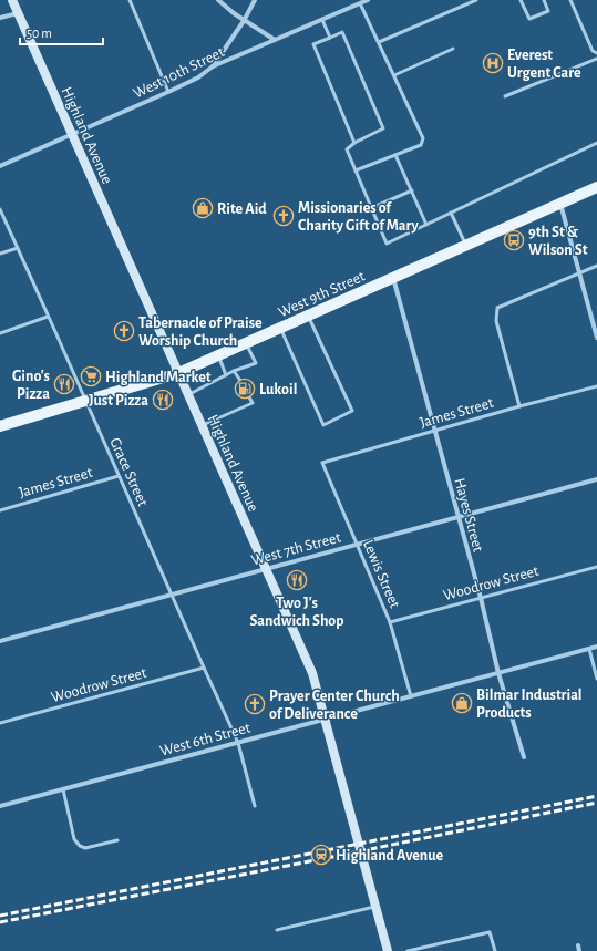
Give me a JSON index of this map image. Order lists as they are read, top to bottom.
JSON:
{
  "streets": {
    "main road": ["Highland Avenue", "West 9th Street"],
    "street": [
      "West 10th Street",
      "Hayes Street",
      "West 7th Street",
      "West 6th Street"
    ],
    "lane": [
      "James Street",
      "Grace Street",
      "Lewis Street",
      "Woodrow Street"
    ]
  },
  "crossings": [
    ["West 10th Street", "Highland Avenue"],
    ["Highland Avenue", "West 9th Street"],
    ["Highland Avenue", "West 7th Street"],
    ["Highland Avenue", "West 6th Street"],
    ["West 9th Street", "Grace Street"],
    ["West 9th Street", "Hayes Street"],
    ["James Street", "Grace Street"],
    ["James Street", "Hayes Street"],
    ["James Street", "Lewis Street"],
    ["Grace Street", "West 7th Street"],
    ["Grace Street", "Woodrow Street"],
    ["Grace Street", "West 6th Street"],
    ["Hayes Street", "West 7th Street"],
    ["Hayes Street", "Woodrow Street"],
    ["Hayes Street", "West 6th Street"],
    ["West 7th Street", "Lewis Street"],
    ["Lewis Street", "Woodrow Street"],
    ["Lewis Street", "West 6th Street"]
  ],
  "places": {
    "hospital": ["Everest Urgent Care"],
    "shop": ["Rite Aid", "Bilmar Industrial Products"],
    "church": ["Missionaries of Charity Gift of Mary", "Tabernacle of Praise Worship Church", "Prayer Center Church of Deliverance"],
    "bus stop": ["9th St & Wilson St"],
    "supermarket": ["Highland Market"],
    "restaurant": ["Gino's Pizza", "Just Pizza", "Two J's Sandwich Shop"],
    "fuel station": ["Lukoil"],
    "station": ["Highland Avenue"]
  },
  "scale_bar": "50 m"
}
